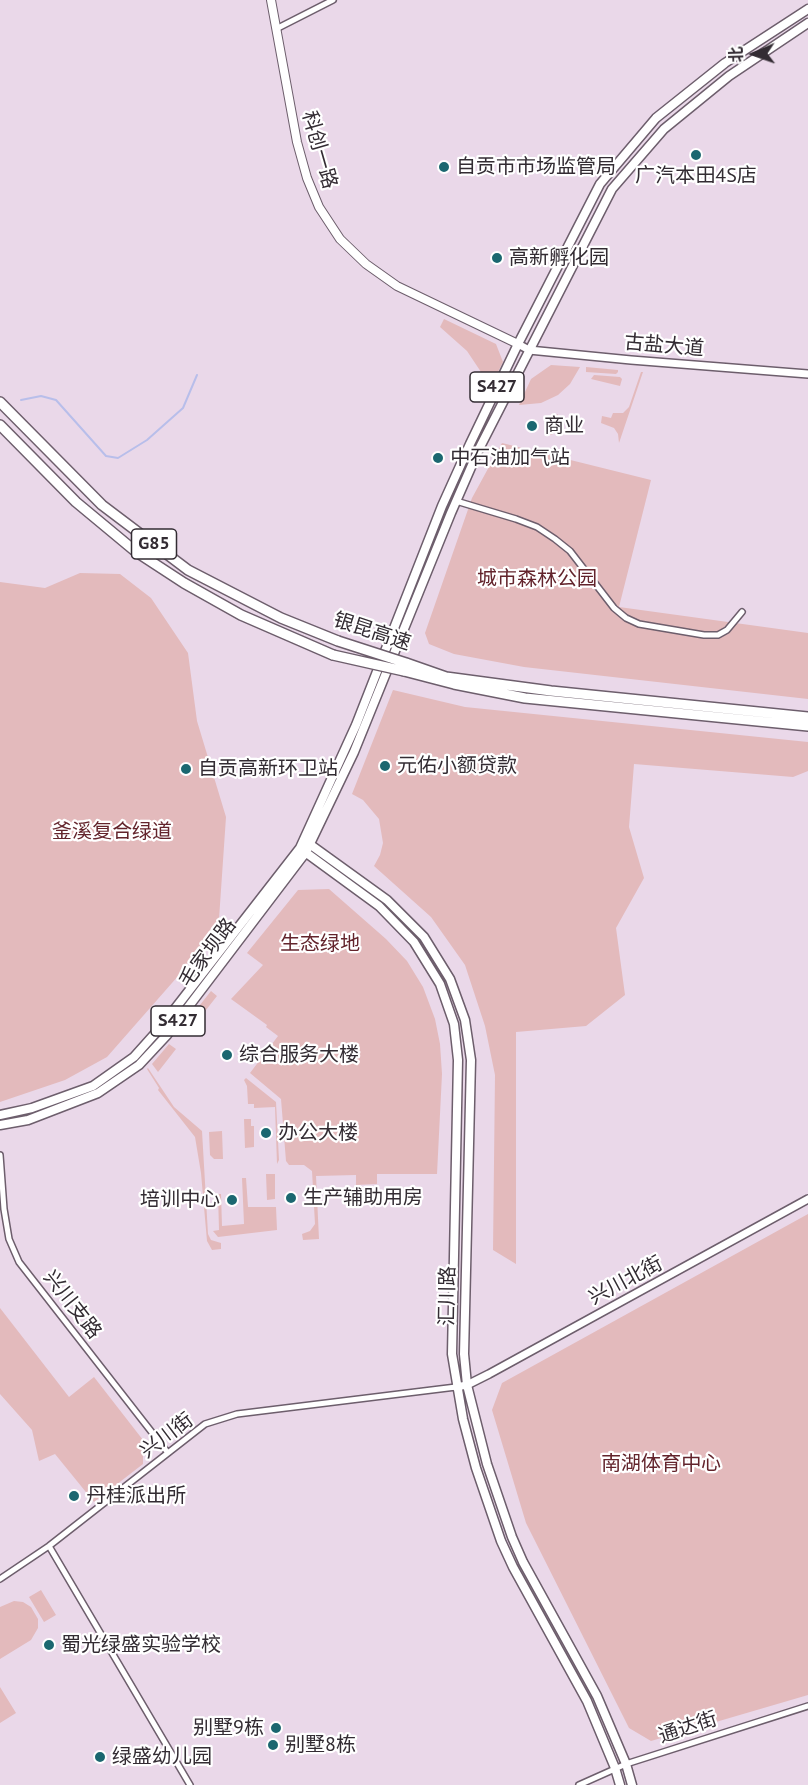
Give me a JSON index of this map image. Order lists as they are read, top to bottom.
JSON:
{
  "streets": {
    "highway": ["G85", "银昆高速"],
    "main road": [
      "科创一路",
      "S427",
      "毛家坝路",
      "汇川路"
    ],
    "street": [
      "古盐大道",
      "兴川北街",
      "兴川支路",
      "兴川街",
      "通达街"
    ]
  },
  "crossings": [
    ["科创一路", "古盐大道"],
    ["科创一路", "S427"],
    ["古盐大道", "S427"],
    ["S427", "毛家坝路"],
    ["S427", "汇川路"],
    ["毛家坝路", "汇川路"],
    ["兴川北街", "汇川路"],
    ["兴川北街", "兴川街"],
    ["汇川路", "兴川街"],
    ["汇川路", "通达街"],
    ["兴川支路", "兴川街"]
  ],
  "parks": [
    "城市森林公园",
    "釜溪复合绿道",
    "生态绿地",
    "南湖体育中心"
  ],
  "places": [
    "广汽本田4S店",
    "自贡市市场监管局",
    "高新孵化园",
    "商业",
    "中石油加气站",
    "元佑小额贷款",
    "自贡高新环卫站",
    "综合服务大楼",
    "办公大楼",
    "生产辅助用房",
    "培训中心",
    "丹桂派出所",
    "蜀光绿盛实验学校",
    "别墅9栋",
    "别墅8栋",
    "绿盛幼儿园"
  ],
  "north": "left"
}
